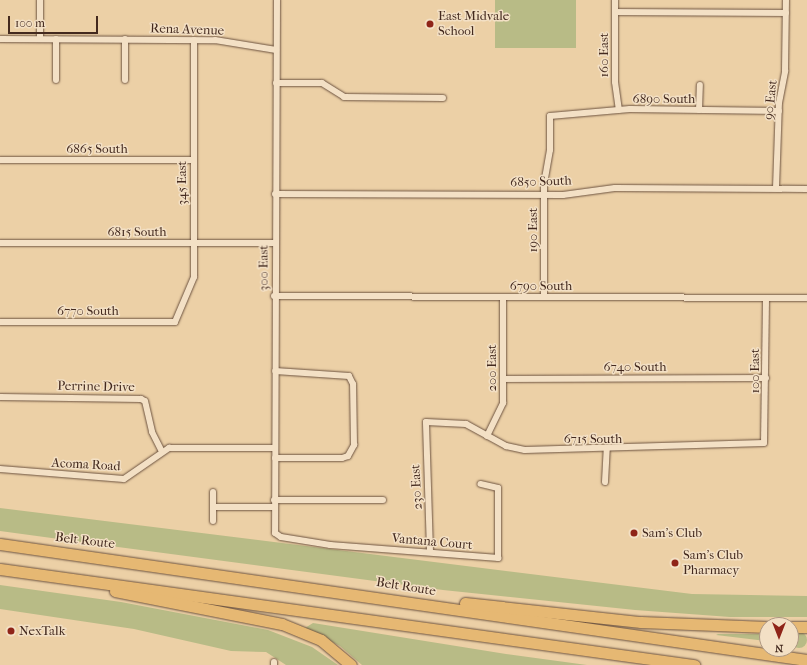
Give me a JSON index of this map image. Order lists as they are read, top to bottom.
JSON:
{
  "streets": {
    "highway": ["Belt Route"],
    "street": [
      "Rena Avenue",
      "160 East",
      "6890 South",
      "90 East",
      "6865 South",
      "6850 South",
      "345 East",
      "190 East",
      "6815 South",
      "300 East",
      "6790 South",
      "6770 South",
      "6740 South",
      "200 East",
      "100 East",
      "Perrine Drive",
      "6715 South",
      "Acoma Road",
      "230 East",
      "Vantana Court"
    ]
  },
  "crossings": [
    ["Rena Avenue", "345 East"],
    ["Rena Avenue", "300 East"],
    ["160 East", "6890 South"],
    ["6890 South", "90 East"],
    ["6890 South", "190 East"],
    ["90 East", "6850 South"],
    ["6865 South", "345 East"],
    ["6850 South", "190 East"],
    ["6850 South", "300 East"],
    ["345 East", "6815 South"],
    ["345 East", "6770 South"],
    ["190 East", "6790 South"],
    ["6815 South", "300 East"],
    ["300 East", "6790 South"],
    ["300 East", "Vantana Court"],
    ["6790 South", "200 East"],
    ["6790 South", "100 East"],
    ["6740 South", "200 East"],
    ["6740 South", "100 East"],
    ["200 East", "6715 South"],
    ["100 East", "6715 South"],
    ["Perrine Drive", "Acoma Road"],
    ["6715 South", "230 East"],
    ["230 East", "Vantana Court"]
  ],
  "places": [
    "East Midvale School",
    "Sam's Club",
    "Sam's Club Pharmacy",
    "NexTalk"
  ],
  "scale_bar": "100 m",
  "north": "bottom"
}
